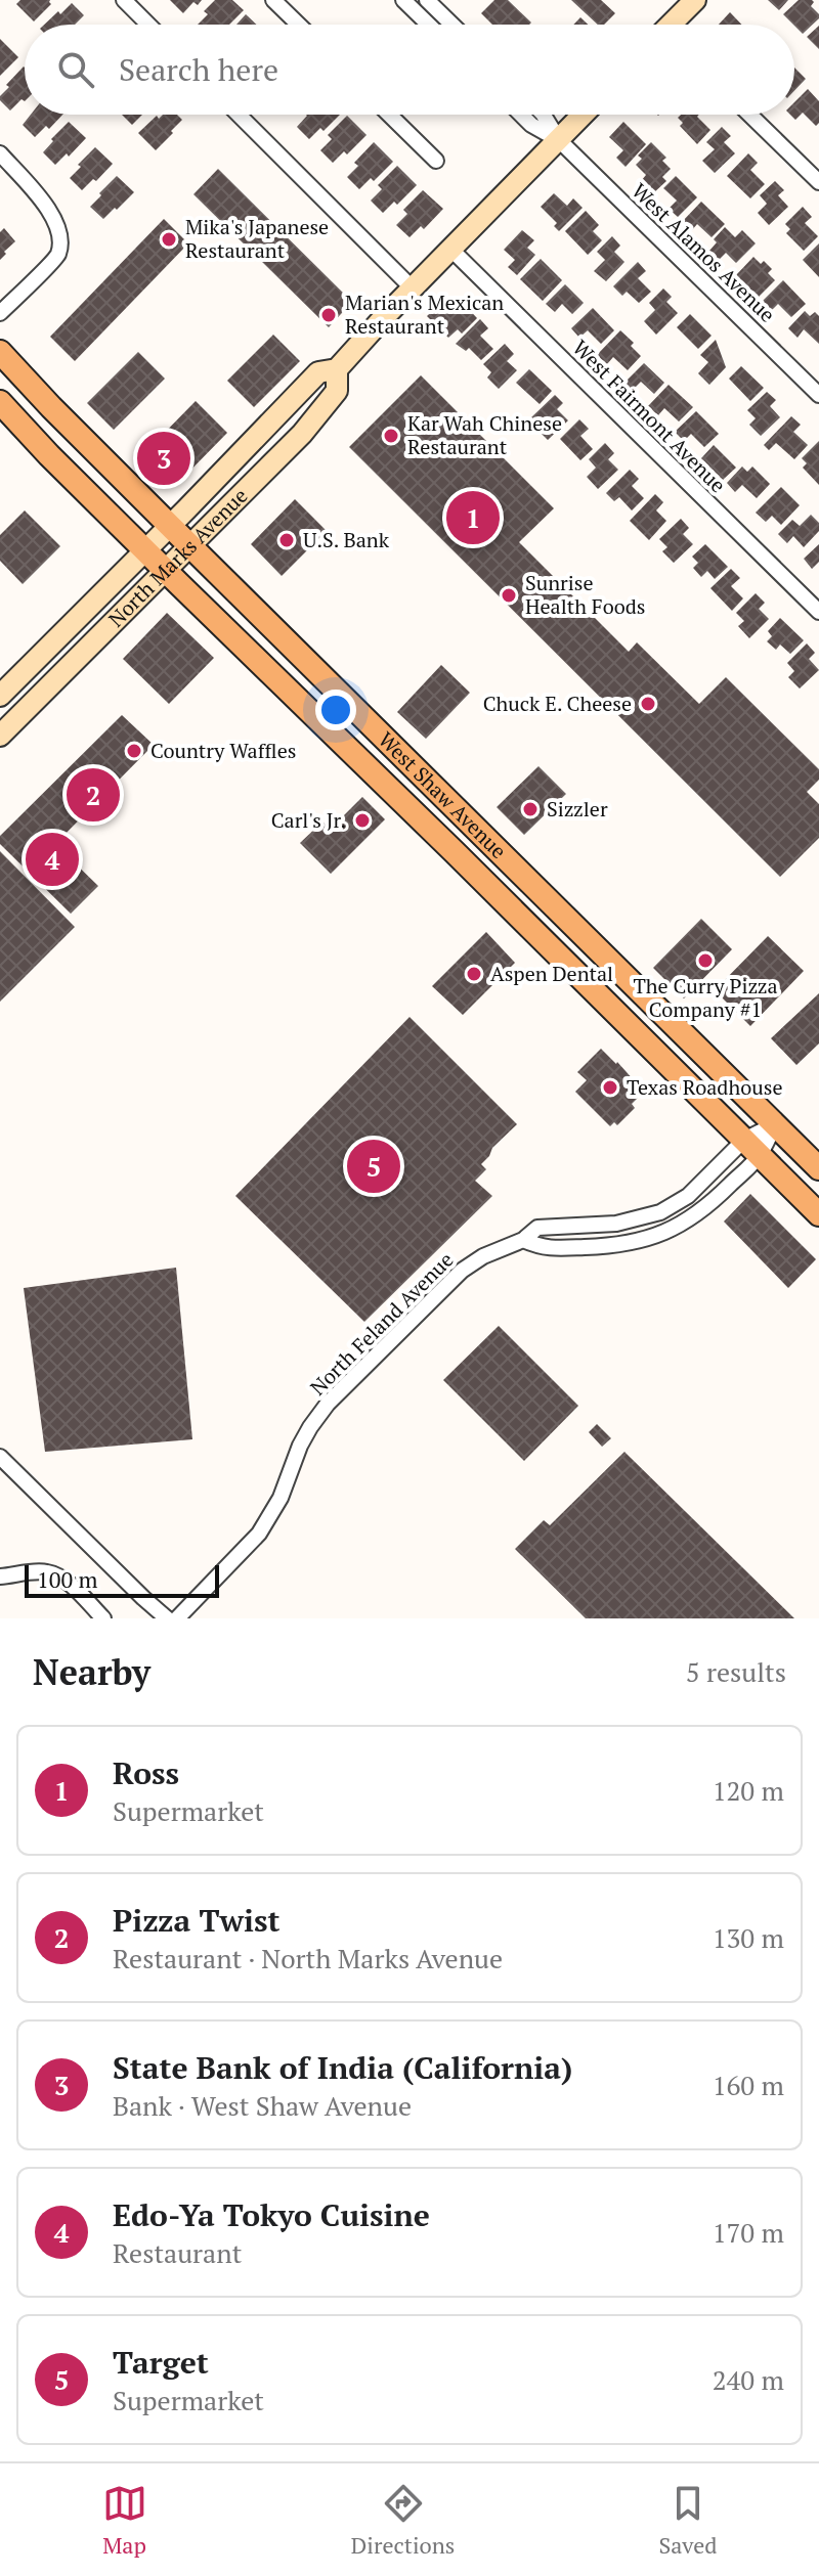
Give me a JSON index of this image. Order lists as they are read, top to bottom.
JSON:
{
  "streets": {
    "main road": ["North Marks Avenue", "West Shaw Avenue"],
    "street": ["West Alamos Avenue", "West Fairmont Avenue", "North Feland Avenue"]
  },
  "crossings": [
    ["West Alamos Avenue", "North Marks Avenue"],
    ["West Fairmont Avenue", "North Marks Avenue"],
    ["North Marks Avenue", "West Shaw Avenue"],
    ["West Shaw Avenue", "North Feland Avenue"]
  ],
  "places": [
    "Mika's Japanese Restaurant",
    "Marian's Mexican Restaurant",
    "Kar Wah Chinese Restaurant",
    "U.S. Bank",
    "Sunrise Health Foods",
    "Chuck E. Cheese",
    "Country Waffles",
    "Sizzler",
    "Carl's Jr.",
    "The Curry Pizza Company #1",
    "Aspen Dental",
    "Texas Roadhouse"
  ],
  "scale_bar": "100 m",
  "page": {
    "search": "Search here",
    "pins": [
      "3",
      "1",
      "2",
      "4",
      "5"
    ],
    "scale": "100 m",
    "heading": ["Nearby", "5 results"],
    "list": [
      {
        "mark": "1",
        "name": "Ross",
        "note": "Supermarket",
        "value": "120 m"
      },
      {
        "mark": "2",
        "name": "Pizza Twist",
        "note": "Restaurant · North Marks Avenue",
        "value": "130 m"
      },
      {
        "mark": "3",
        "name": "State Bank of India (California)",
        "note": "Bank · West Shaw Avenue",
        "value": "160 m"
      },
      {
        "mark": "4",
        "name": "Edo-Ya Tokyo Cuisine",
        "note": "Restaurant",
        "value": "170 m"
      },
      {
        "mark": "5",
        "name": "Target",
        "note": "Supermarket",
        "value": "240 m"
      }
    ],
    "nav": ["Map", "Directions", "Saved"]
  }
}
